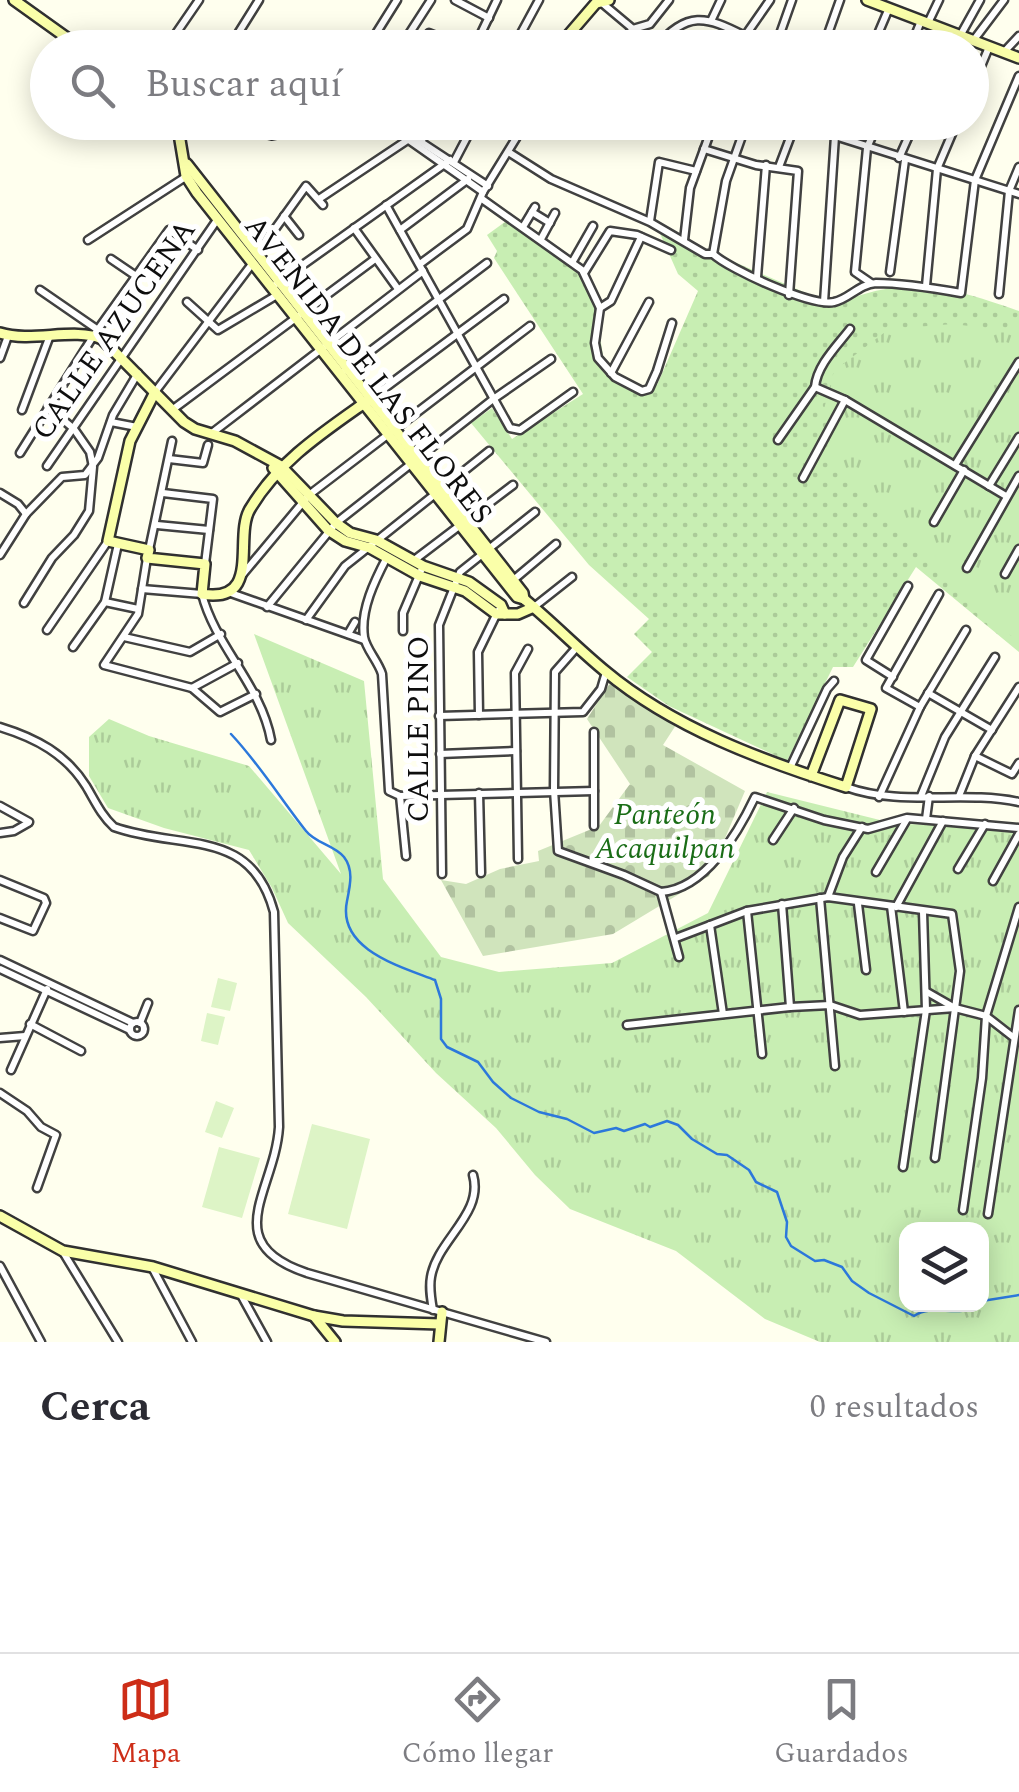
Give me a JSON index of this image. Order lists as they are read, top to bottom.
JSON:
{
  "streets": {
    "main road": ["AVENIDA DE LAS FLORES"],
    "street": ["CALLE AZUCENA", "CALLE PINO"]
  },
  "crossings": [
    ["CALLE AZUCENA", "AVENIDA DE LAS FLORES"]
  ],
  "parks": ["Panteón Acaquilpan"],
  "page": {
    "search": "Buscar aquí",
    "heading": ["Cerca", "0 resultados"],
    "nav": ["Mapa", "Cómo llegar", "Guardados"]
  }
}
